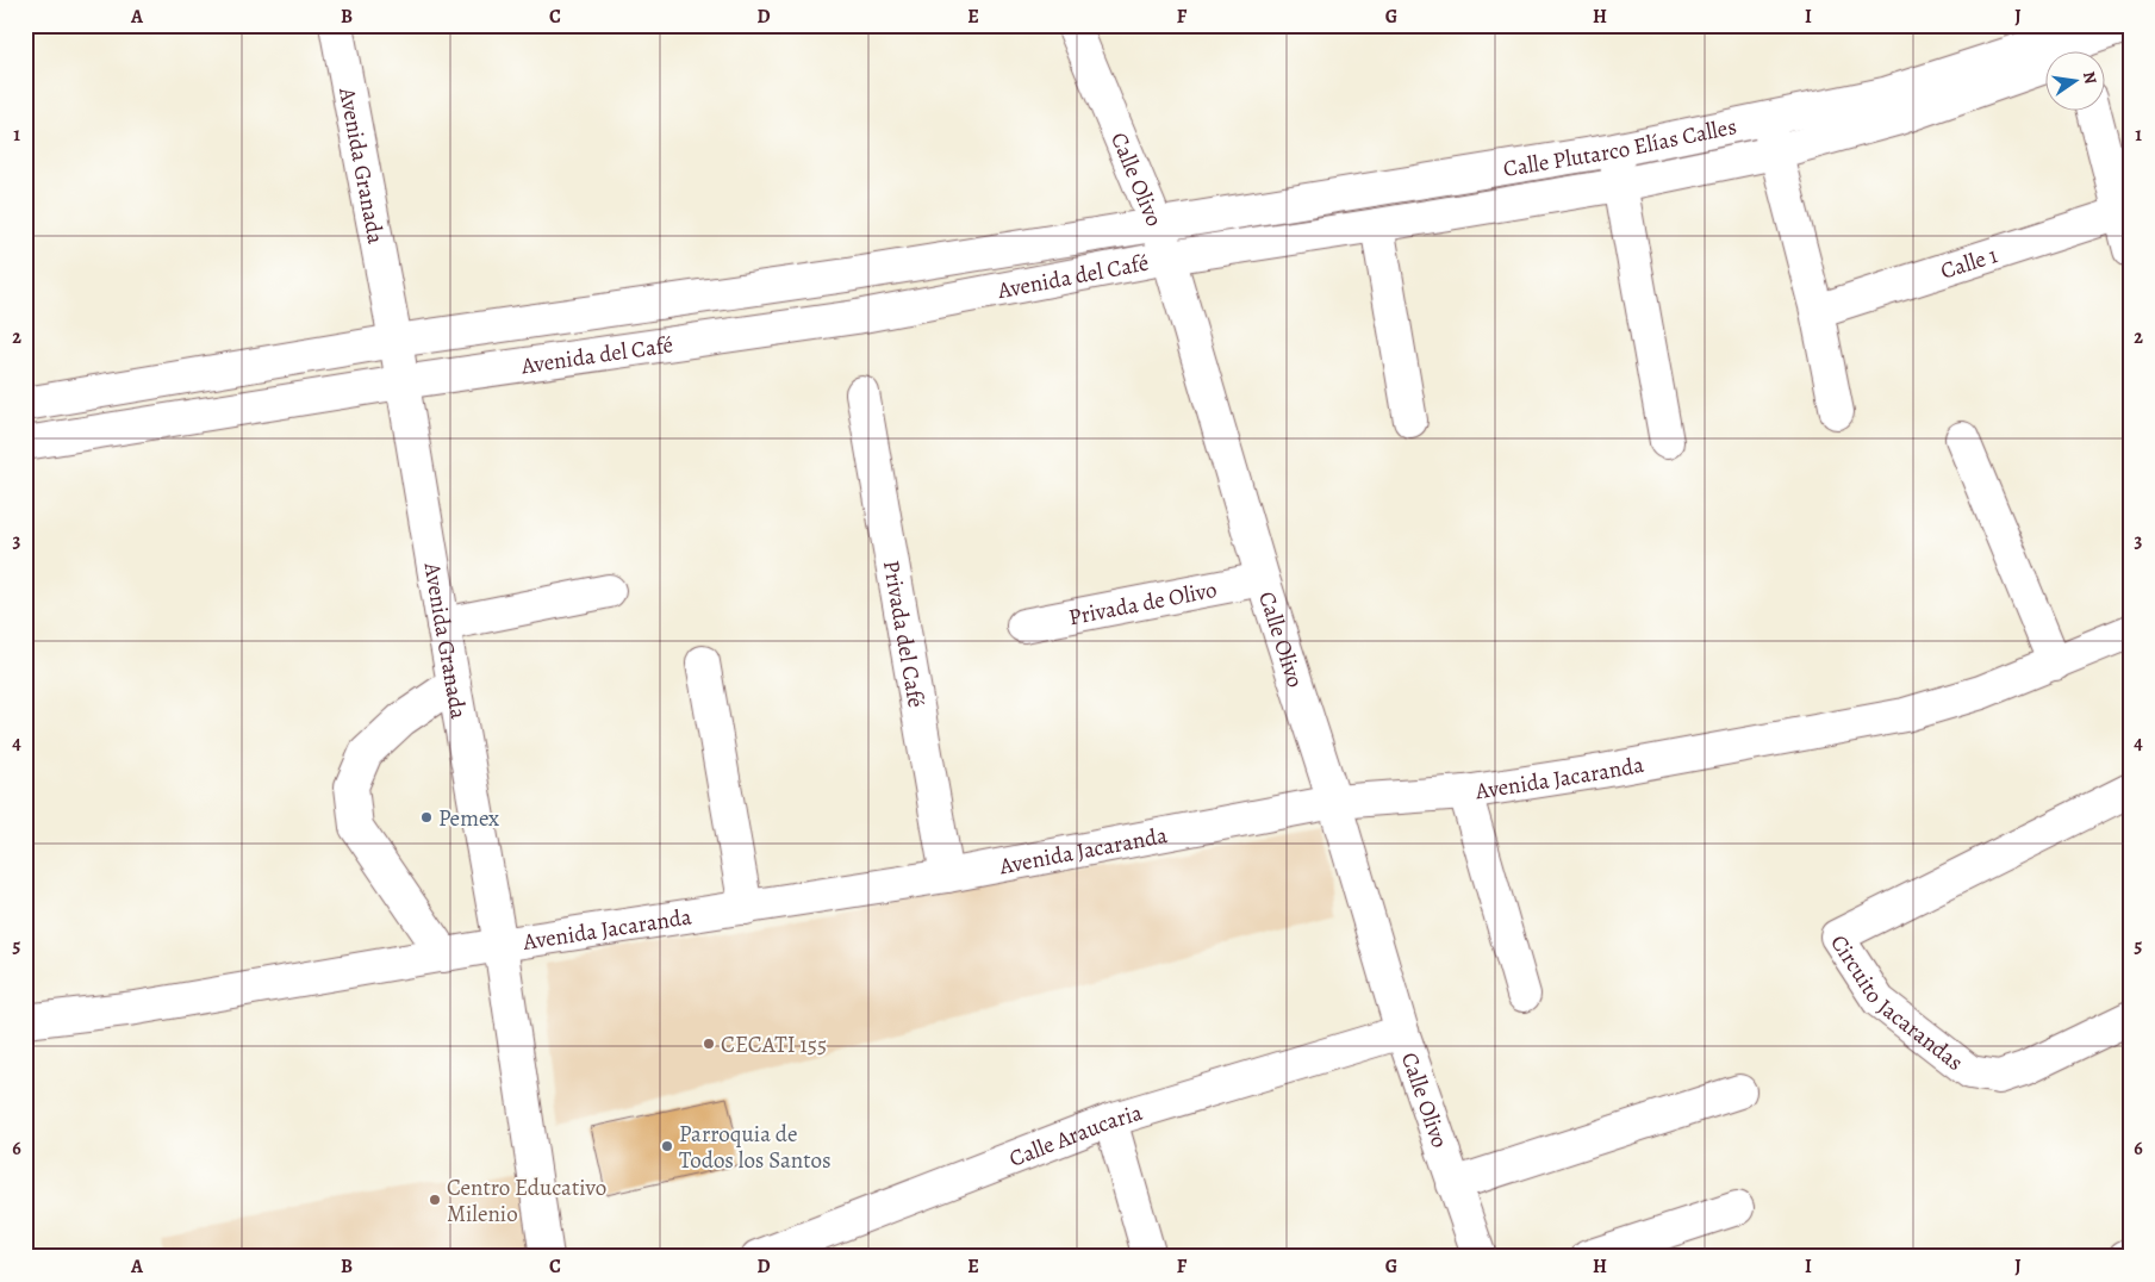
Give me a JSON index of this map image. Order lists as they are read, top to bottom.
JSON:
{
  "streets": {
    "street": [
      "Calle Plutarco Elías Calles",
      "Avenida Granada",
      "Calle Olivo",
      "Calle 1",
      "Avenida del Café",
      "Privada de Olivo",
      "Privada del Café",
      "Avenida Jacaranda",
      "Circuito Jacarandas",
      "Calle Araucaria"
    ]
  },
  "crossings": [
    ["Calle Plutarco Elías Calles", "Calle Olivo"],
    ["Calle Plutarco Elías Calles", "Avenida del Café"],
    ["Avenida Granada", "Avenida del Café"],
    ["Avenida Granada", "Avenida Jacaranda"],
    ["Calle Olivo", "Avenida del Café"],
    ["Calle Olivo", "Privada de Olivo"],
    ["Calle Olivo", "Avenida Jacaranda"],
    ["Calle Olivo", "Calle Araucaria"],
    ["Privada del Café", "Avenida Jacaranda"]
  ],
  "places": [
    "Pemex",
    "CECATI 155",
    "Parroquia de Todos los Santos",
    "Centro Educativo Milenio"
  ],
  "north": "right",
  "grid": {
    "columns": [
      "A",
      "B",
      "C",
      "D",
      "E",
      "F",
      "G",
      "H",
      "I",
      "J"
    ],
    "rows": [
      "1",
      "2",
      "3",
      "4",
      "5",
      "6"
    ]
  }
}
